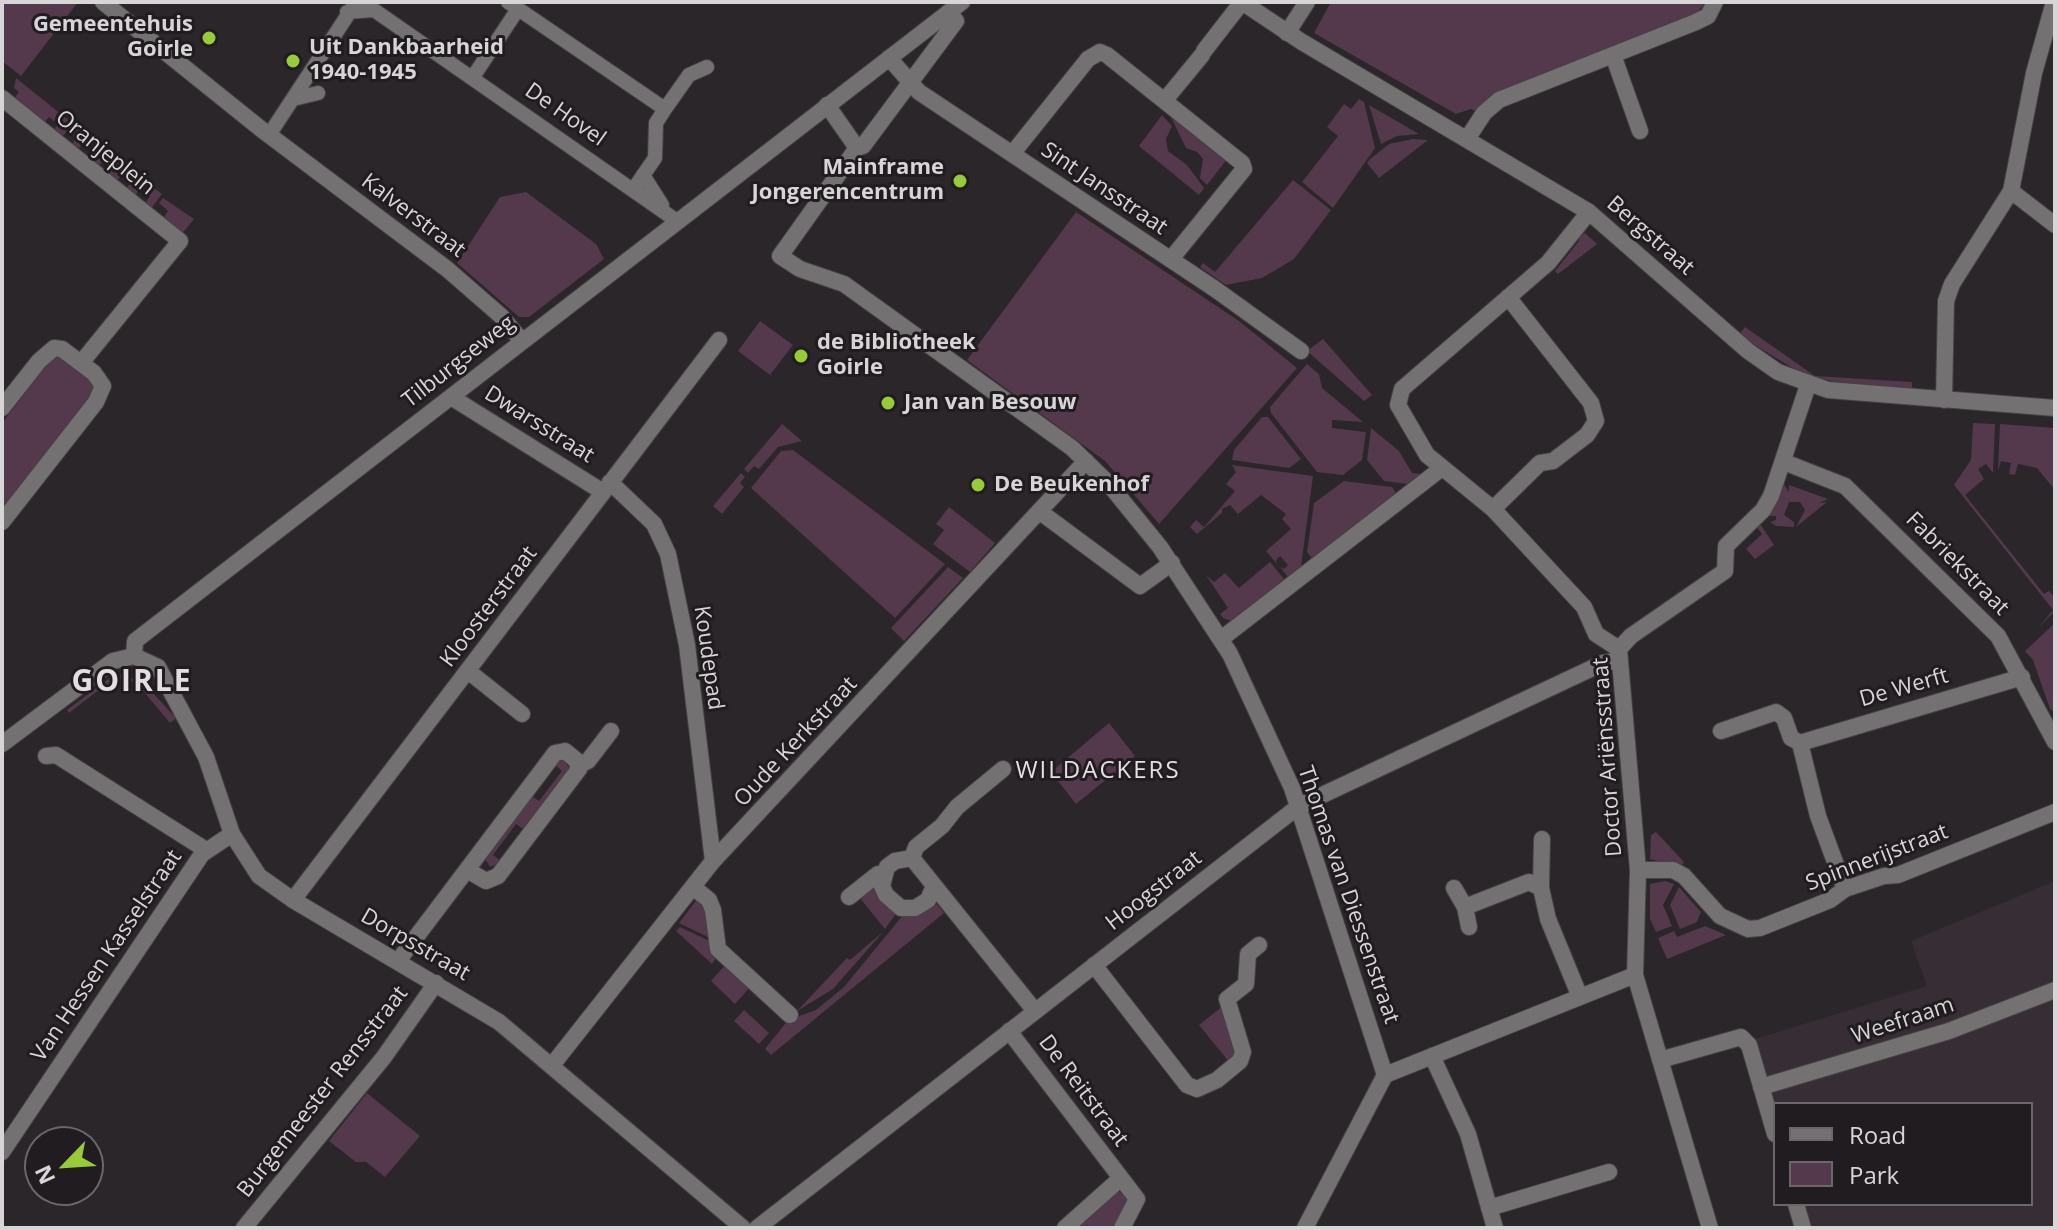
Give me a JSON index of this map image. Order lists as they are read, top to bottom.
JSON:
{
  "streets": {
    "street": [
      "De Hovel",
      "Oranjeplein",
      "Sint Jansstraat",
      "Kalverstraat",
      "Bergstraat",
      "Tilburgseweg",
      "Dwarsstraat",
      "Fabriekstraat",
      "Kloosterstraat",
      "Koudepad",
      "De Werft",
      "Oude Kerkstraat",
      "Doctor Ariënsstraat",
      "Spinnerijstraat",
      "Hoogstraat",
      "Thomas van Diessenstraat",
      "Dorpsstraat",
      "Van Hessen Kasselstraat",
      "Weefraam",
      "De Reitstraat",
      "Burgemeester Rensstraat"
    ]
  },
  "crossings": [
    ["De Hovel", "Tilburgseweg"],
    ["Sint Jansstraat", "Tilburgseweg"],
    ["Kalverstraat", "Tilburgseweg"],
    ["Bergstraat", "Doctor Ariënsstraat"],
    ["Tilburgseweg", "Dwarsstraat"],
    ["Tilburgseweg", "Dorpsstraat"],
    ["Dwarsstraat", "Kloosterstraat"],
    ["Dwarsstraat", "Koudepad"],
    ["Fabriekstraat", "De Werft"],
    ["Fabriekstraat", "Doctor Ariënsstraat"],
    ["Kloosterstraat", "Koudepad"],
    ["Kloosterstraat", "Dorpsstraat"],
    ["Koudepad", "Oude Kerkstraat"],
    ["Oude Kerkstraat", "Thomas van Diessenstraat"],
    ["Oude Kerkstraat", "Dorpsstraat"],
    ["Doctor Ariënsstraat", "Spinnerijstraat"],
    ["Doctor Ariënsstraat", "Hoogstraat"],
    ["Hoogstraat", "Thomas van Diessenstraat"],
    ["Hoogstraat", "De Reitstraat"],
    ["Dorpsstraat", "Van Hessen Kasselstraat"],
    ["Dorpsstraat", "Burgemeester Rensstraat"]
  ],
  "districts": ["GOIRLE", "WILDACKERS"],
  "places": [
    "Gemeentehuis Goirle",
    "Uit Dankbaarheid 1940-1945",
    "Mainframe Jongerencentrum",
    "de Bibliotheek Goirle",
    "Jan van Besouw",
    "De Beukenhof"
  ],
  "legend": ["Road", "Park"],
  "north": "bottom left"
}
